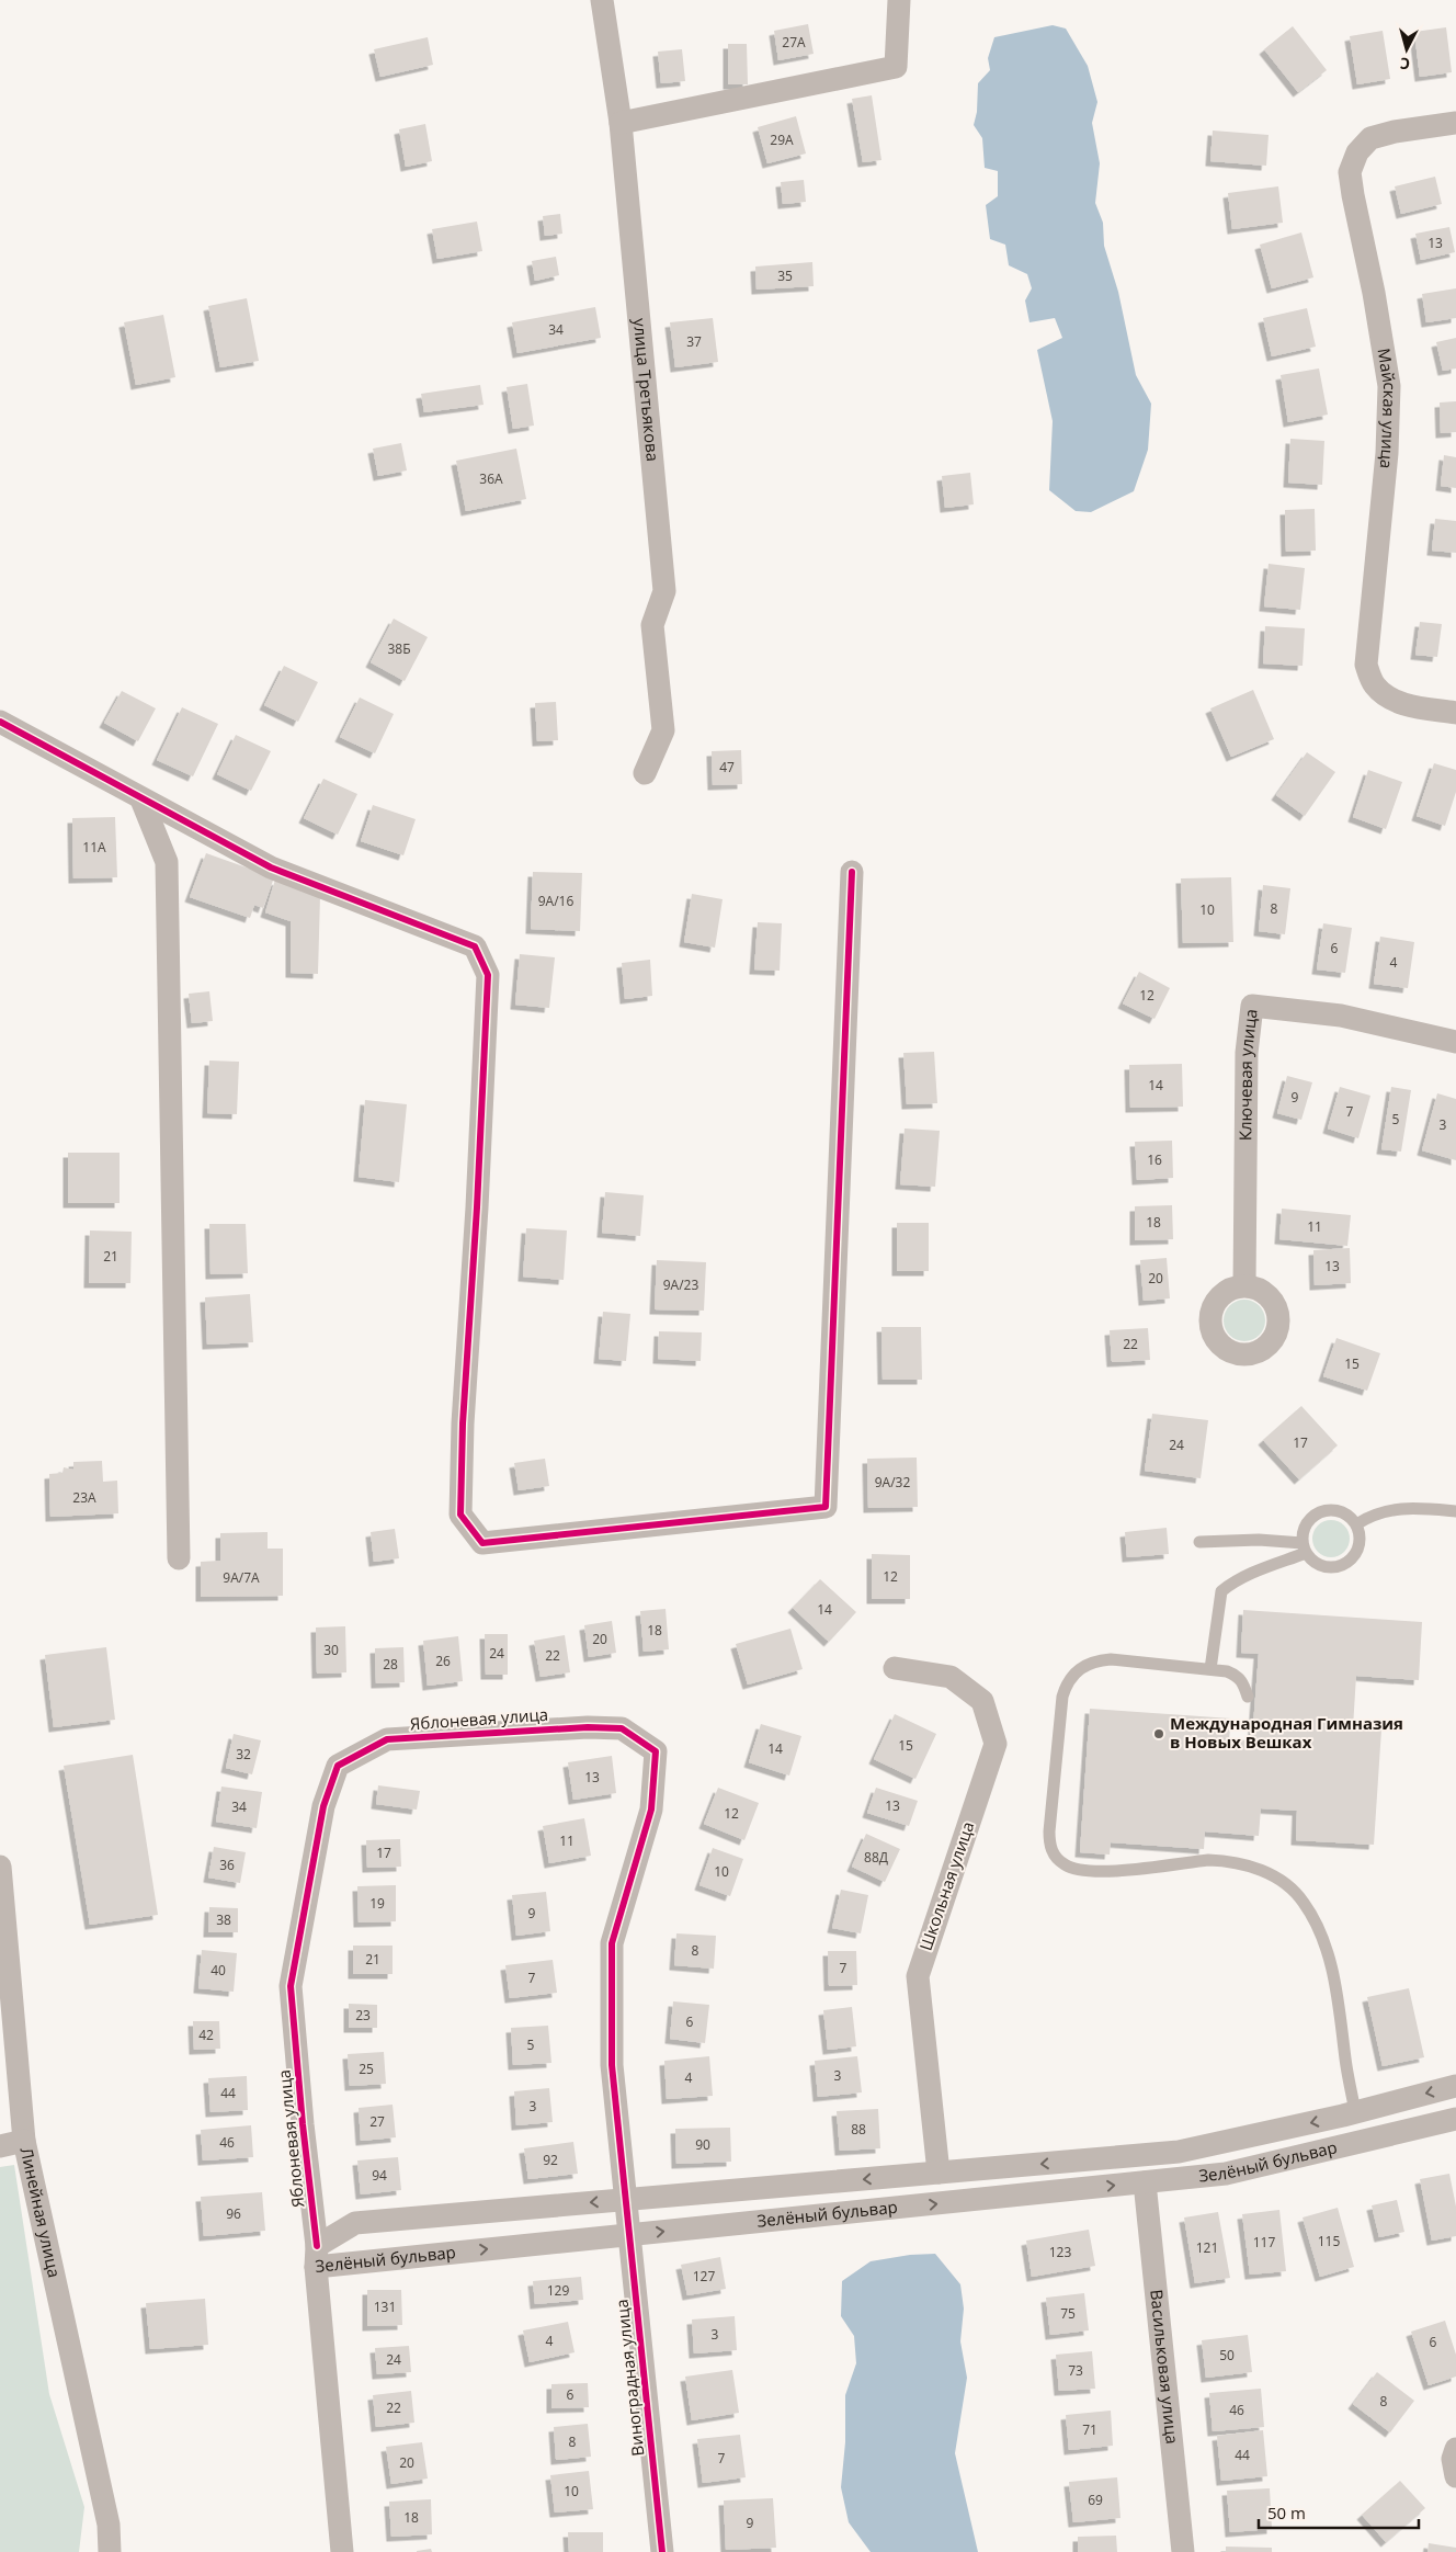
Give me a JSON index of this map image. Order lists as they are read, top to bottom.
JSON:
{
  "streets": {
    "street": [
      "улица Третьякова",
      "Майская улица",
      "Ключевая улица",
      "Яблоневая улица",
      "Школьная улица",
      "Зелёный бульвар",
      "Линейная улица",
      "Васильковая улица",
      "Виноградная улица"
    ]
  },
  "crossings": [
    ["Яблоневая улица", "Зелёный бульвар"],
    ["Яблоневая улица", "Виноградная улица"],
    ["Школьная улица", "Зелёный бульвар"],
    ["Зелёный бульвар", "Васильковая улица"],
    ["Зелёный бульвар", "Виноградная улица"]
  ],
  "places": ["Международная Гимназия в Новых Вешках"],
  "house_numbers": [
    "27А",
    "29А",
    "13",
    "35",
    "34",
    "37",
    "36А",
    "38Б",
    "47",
    "11А",
    "9А/16",
    "8",
    "10",
    "6",
    "4",
    "12",
    "14",
    "9",
    "7",
    "5",
    "3",
    "16",
    "18",
    "11",
    "21",
    "13",
    "20",
    "9А/23",
    "22",
    "15",
    "17",
    "24",
    "9А/32",
    "23А",
    "12",
    "9А/7А",
    "14",
    "18",
    "20",
    "30",
    "24",
    "22",
    "26",
    "28",
    "15",
    "14",
    "32",
    "13",
    "13",
    "34",
    "12",
    "11",
    "17",
    "88Д",
    "36",
    "10",
    "19",
    "9",
    "38",
    "8",
    "21",
    "7",
    "40",
    "7",
    "23",
    "6",
    "42",
    "5",
    "25",
    "3",
    "4",
    "44",
    "3",
    "27",
    "88",
    "46",
    "90",
    "92",
    "94",
    "96",
    "115",
    "117",
    "121",
    "123",
    "127",
    "129",
    "131",
    "75",
    "3",
    "4",
    "6",
    "50",
    "24",
    "73",
    "6",
    "8",
    "22",
    "46",
    "71",
    "8",
    "44",
    "7",
    "20",
    "10",
    "69",
    "18",
    "9"
  ],
  "scale_bar": "50 m",
  "north": "bottom"
}
